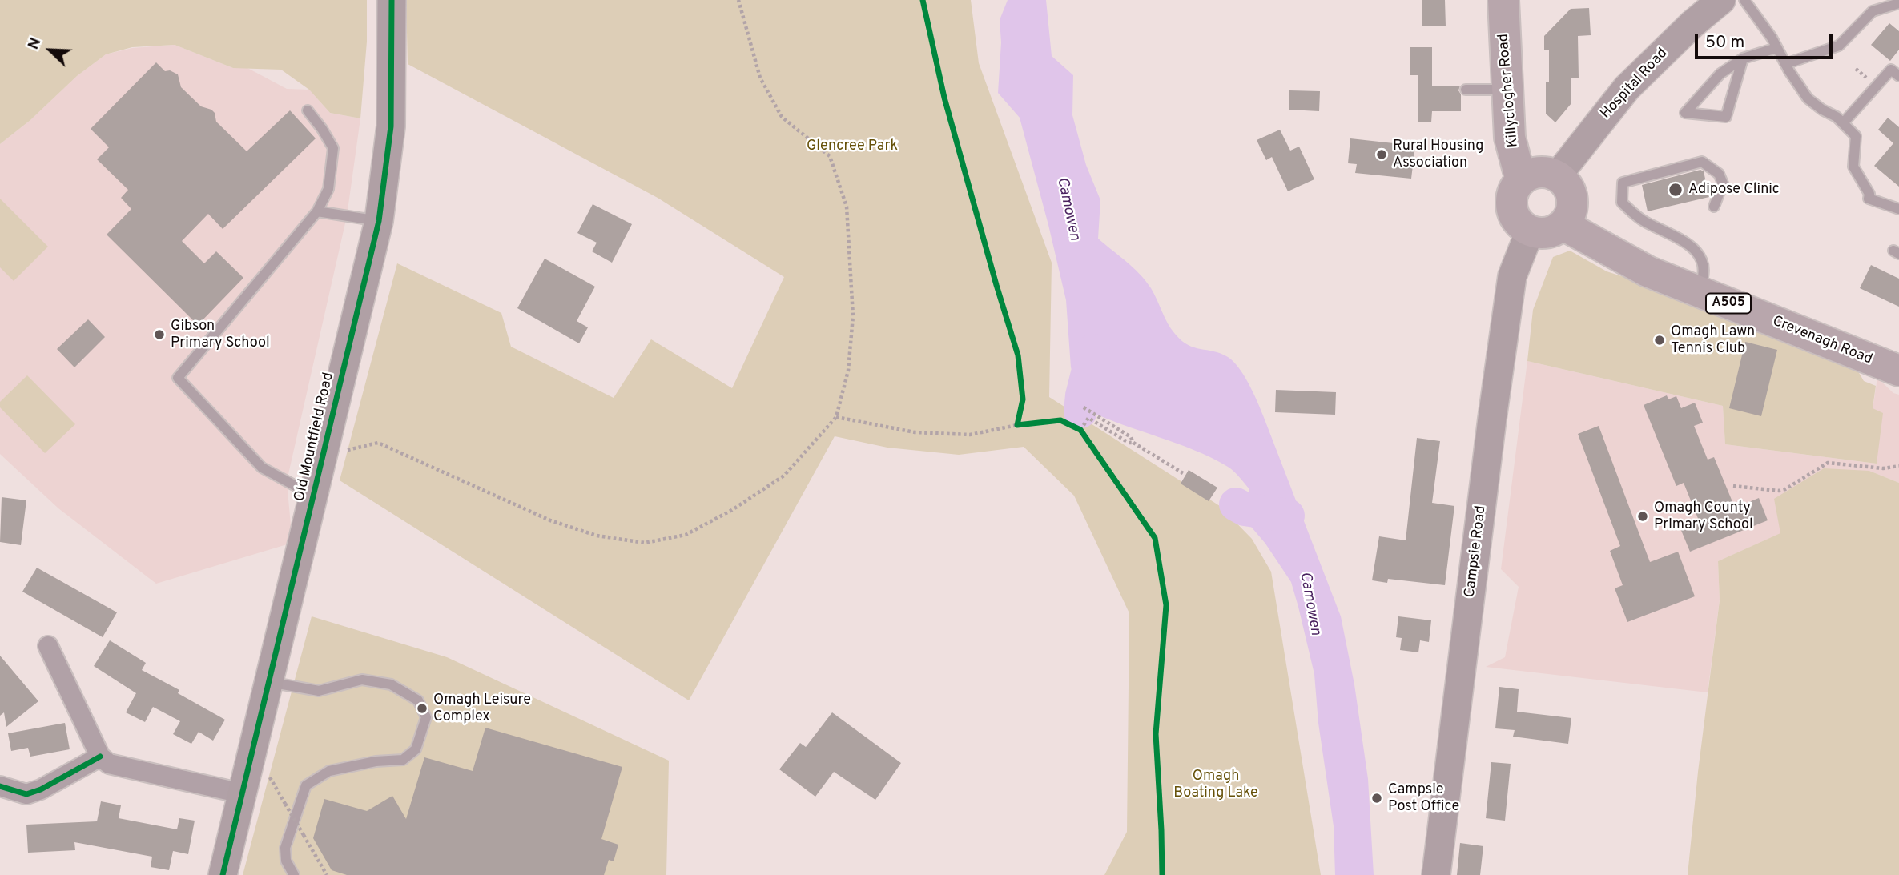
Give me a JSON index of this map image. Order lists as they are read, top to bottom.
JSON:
{
  "streets": {
    "highway": ["Killyclogher Road", "A505", "Crevenagh Road"],
    "street": ["Hospital Road", "Old Mountfield Road", "Campsie Road"]
  },
  "crossings": [
    ["Hospital Road", "Killyclogher Road"],
    ["Hospital Road", "Crevenagh Road"],
    ["Hospital Road", "Campsie Road"],
    ["Killyclogher Road", "Crevenagh Road"],
    ["Killyclogher Road", "Campsie Road"],
    ["Crevenagh Road", "Campsie Road"]
  ],
  "water": ["Camowen"],
  "parks": ["Glencree Park", "Omagh Boating Lake"],
  "places": [
    "Rural Housing Association",
    "Adipose Clinic",
    "Gibson Primary School",
    "Omagh Lawn Tennis Club",
    "Omagh County Primary School",
    "Omagh Leisure Complex",
    "Campsie Post Office"
  ],
  "scale_bar": "50 m",
  "north": "top left"
}
